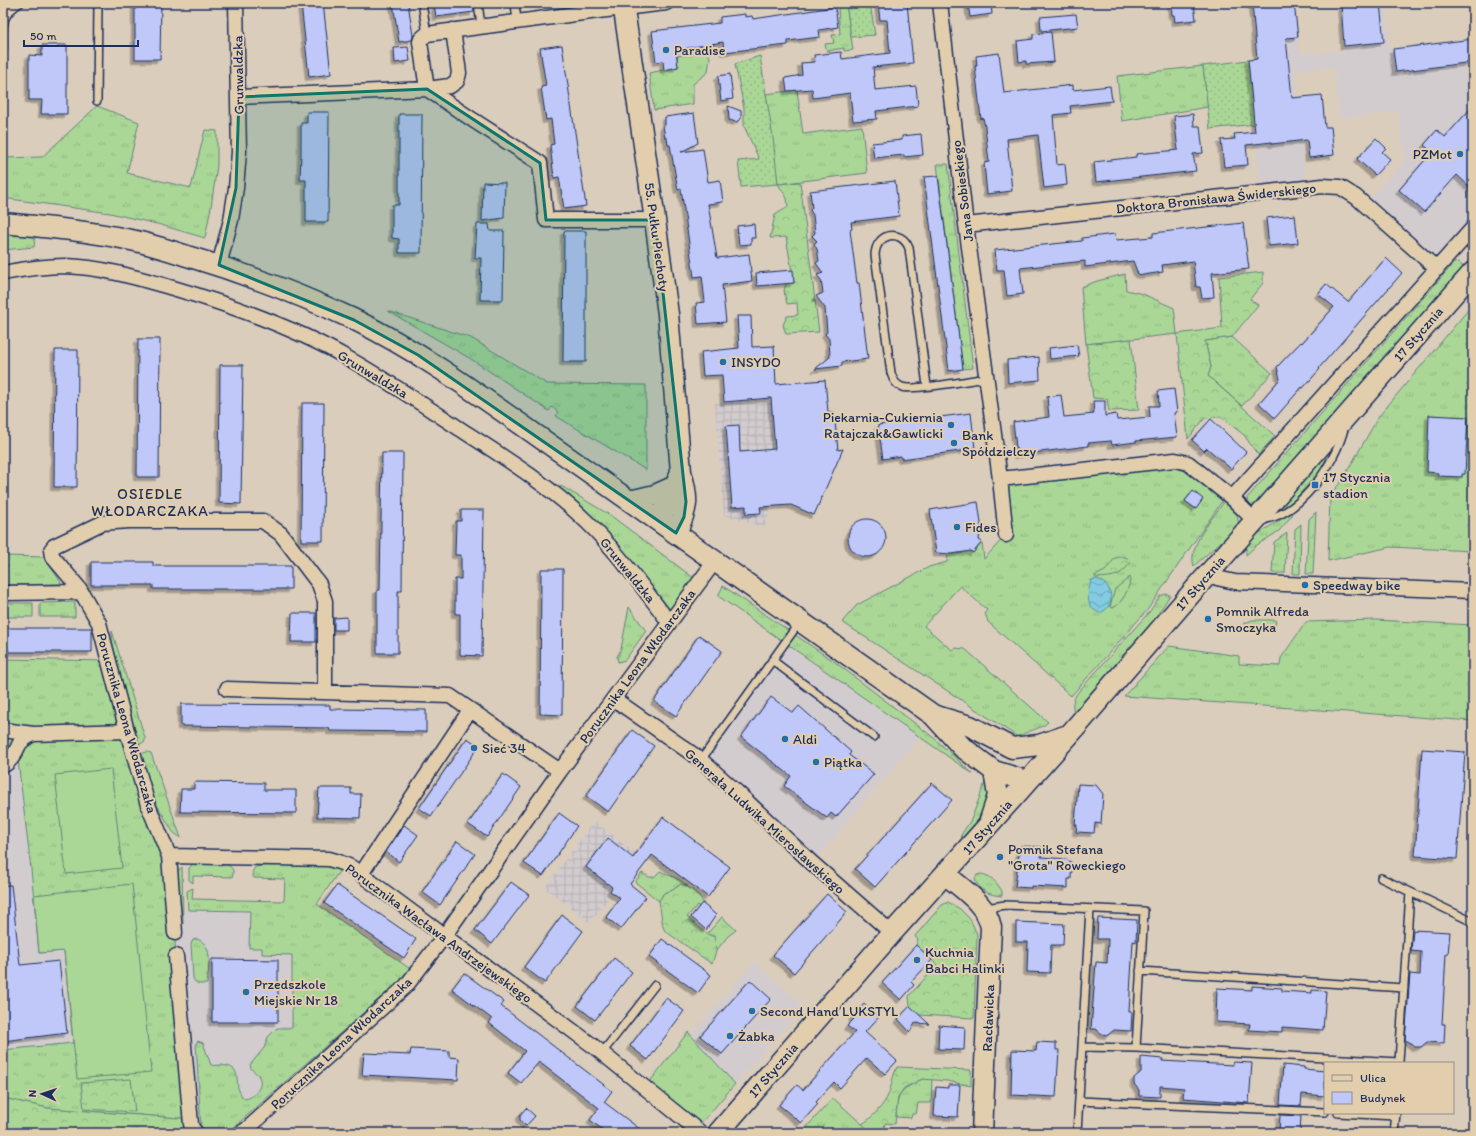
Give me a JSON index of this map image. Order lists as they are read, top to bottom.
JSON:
{
  "streets": {
    "street": [
      "Grunwaldzka",
      "Jana Sobieskiego",
      "Doktora Bronisława Świderskiego",
      "55. Pułku Piechoty",
      "17 Stycznia",
      "Porucznika Leona Włodarczaka",
      "Generała Ludwika Mierosławskiego",
      "Porucznika Wacława Andrzejewskiego",
      "Racławicka"
    ]
  },
  "crossings": [
    ["Grunwaldzka", "Porucznika Leona Włodarczaka"],
    ["Jana Sobieskiego", "Doktora Bronisława Świderskiego"],
    ["17 Stycznia", "Generała Ludwika Mierosławskiego"],
    ["Porucznika Leona Włodarczaka", "Generała Ludwika Mierosławskiego"],
    ["Porucznika Leona Włodarczaka", "Porucznika Wacława Andrzejewskiego"]
  ],
  "districts": ["OSIEDLE WŁODARCZAKA"],
  "places": {
    "other": [
      "Paradise",
      "PZMot",
      "INSYDO",
      "Piekarnia-Cukiernia Ratajczak&Gawlicki",
      "Bank Spółdzielczy",
      "Fides",
      "Speedway bike",
      "Pomnik Alfreda Smoczyka",
      "Aldi",
      "Sieć 34",
      "Piątka",
      "Pomnik Stefana \"Grota\" Roweckiego",
      "Kuchnia Babci Halinki",
      "Przedszkole Miejskie Nr 18",
      "Second Hand LUKSTYL",
      "Żabka"
    ],
    "transit": ["17 Stycznia stadion"]
  },
  "legend": ["Ulica", "Budynek"],
  "scale_bar": "50 m",
  "north": "left"
}
